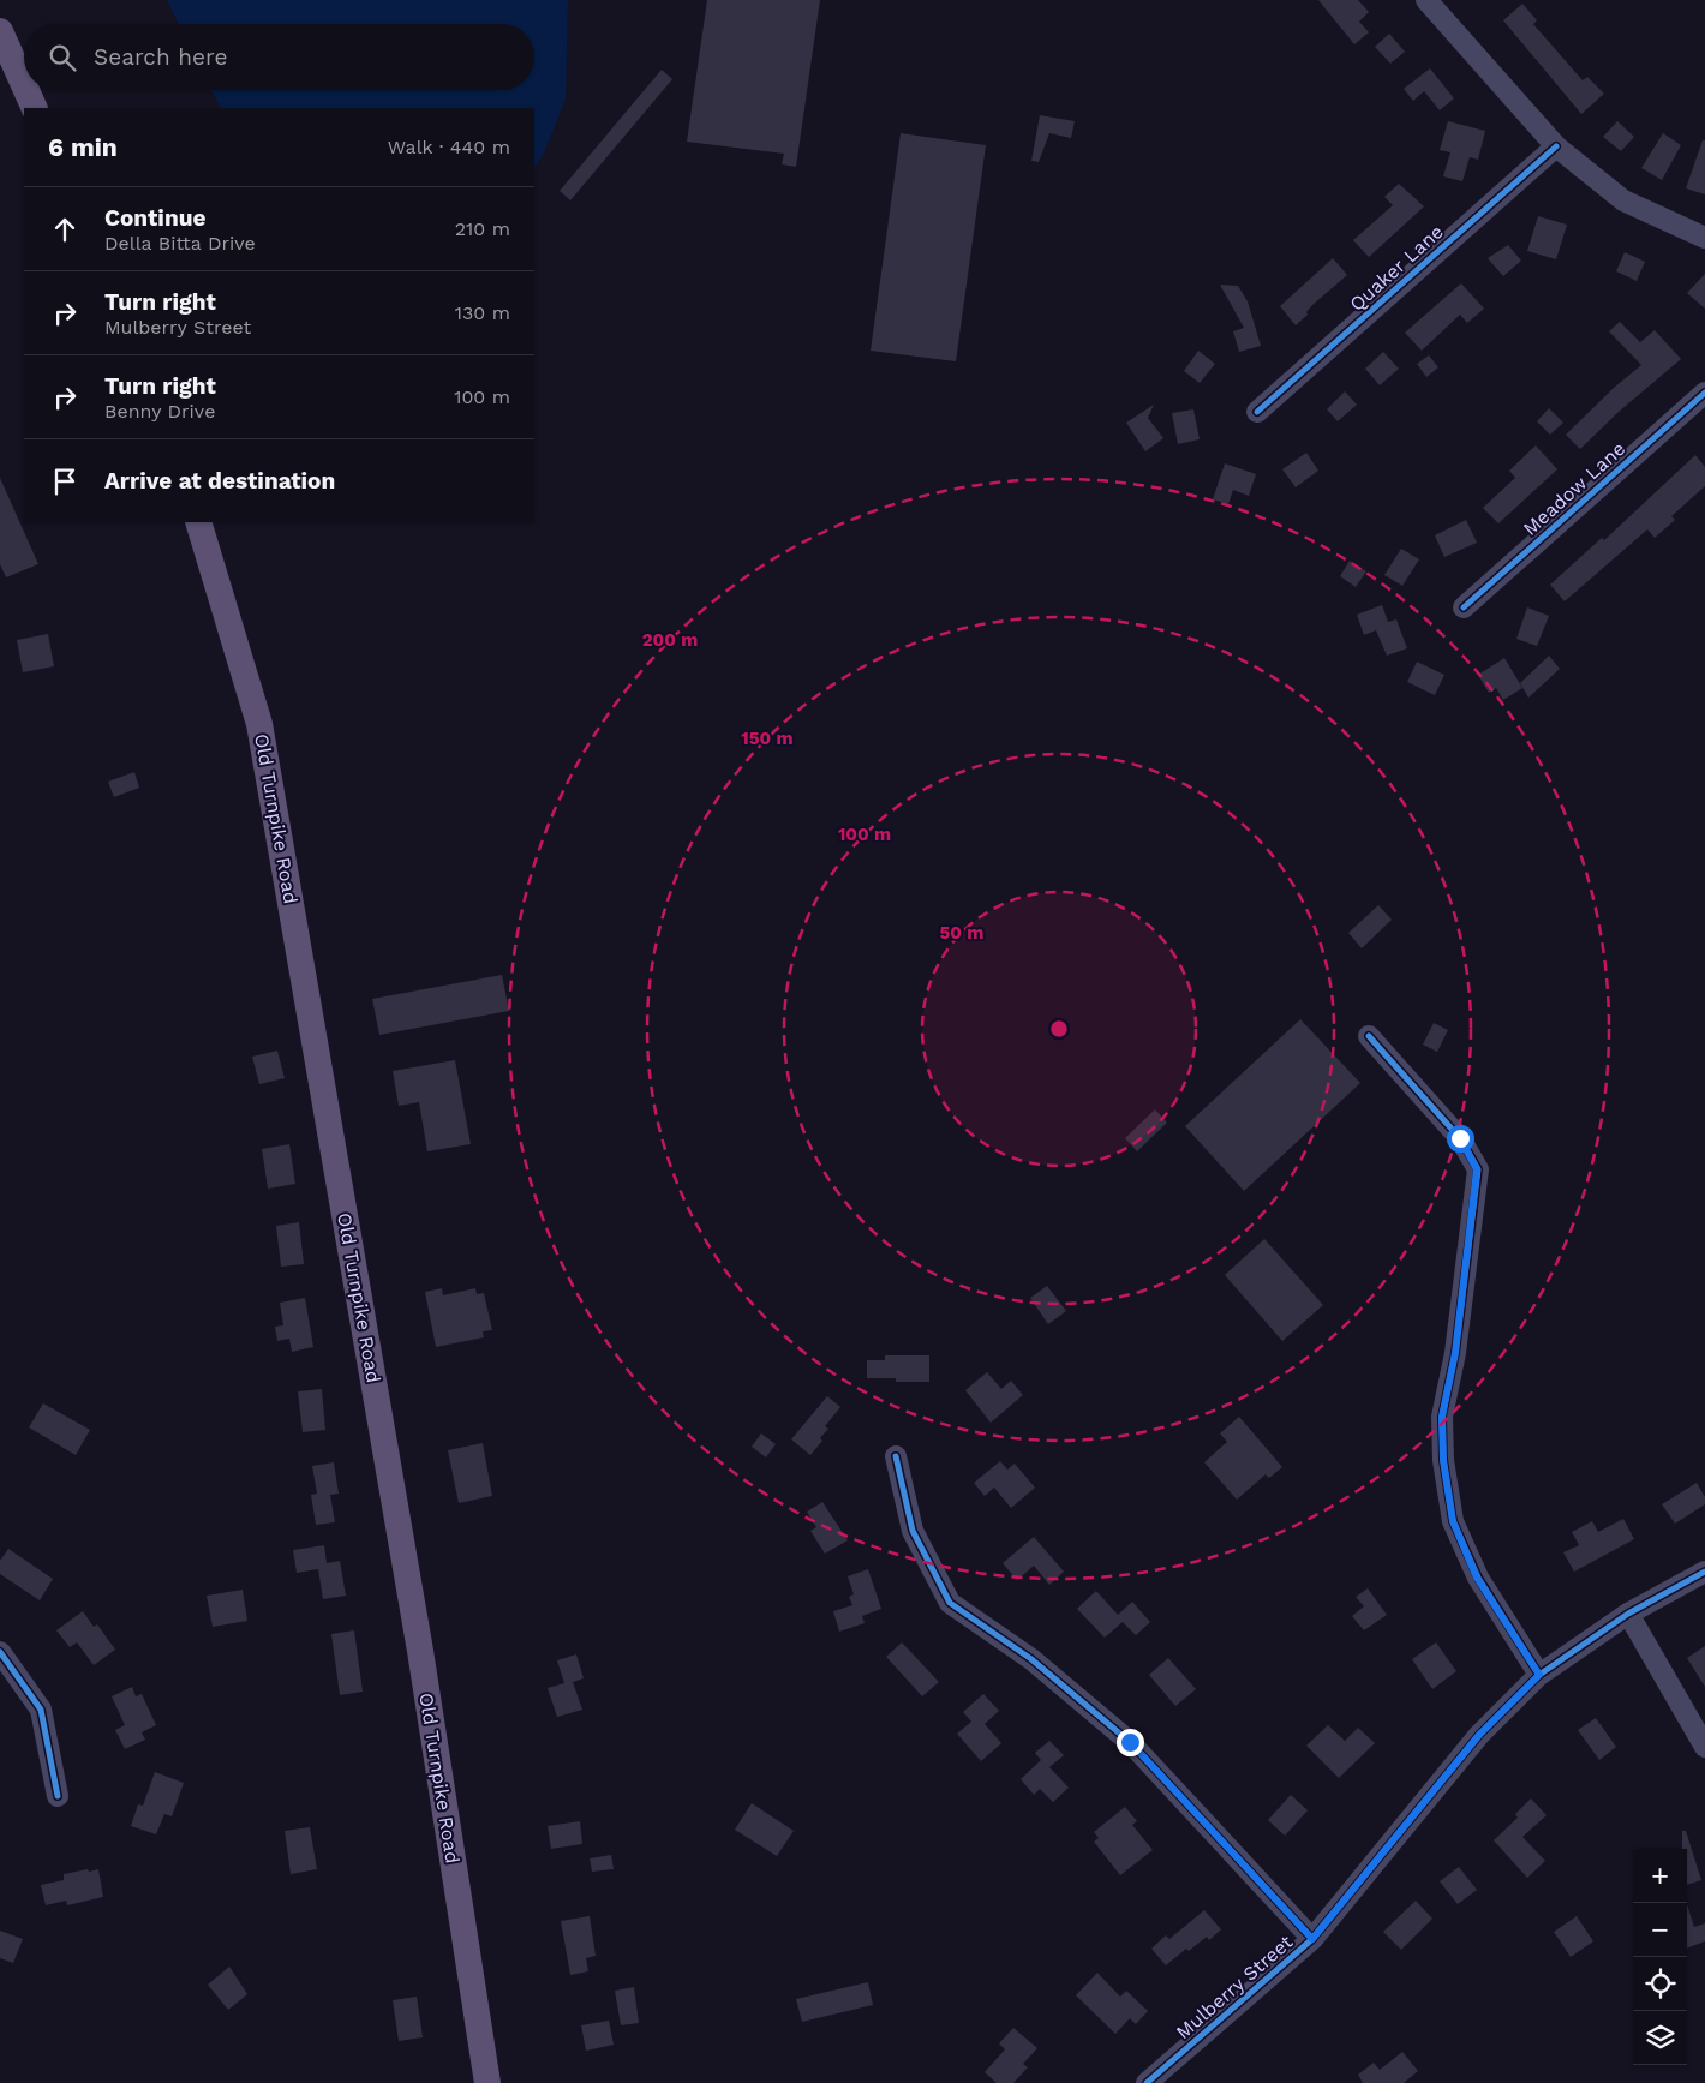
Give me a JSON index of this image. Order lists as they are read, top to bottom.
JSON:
{
  "streets": {
    "main road": ["Old Turnpike Road"],
    "street": ["Quaker Lane", "Meadow Lane", "Mulberry Street"]
  },
  "page": {
    "search": "Search here",
    "heading": ["6 min", "Walk · 440 m"],
    "list": [
      ["Continue", "Della Bitta Drive", "210 m"],
      ["Turn right", "Mulberry Street", "130 m"],
      ["Turn right", "Benny Drive", "100 m"],
      "Arrive at destination"
    ],
    "map_buttons": ["+", "−"]
  },
  "rings": [
    "200 m",
    "150 m",
    "100 m",
    "50 m"
  ]
}
